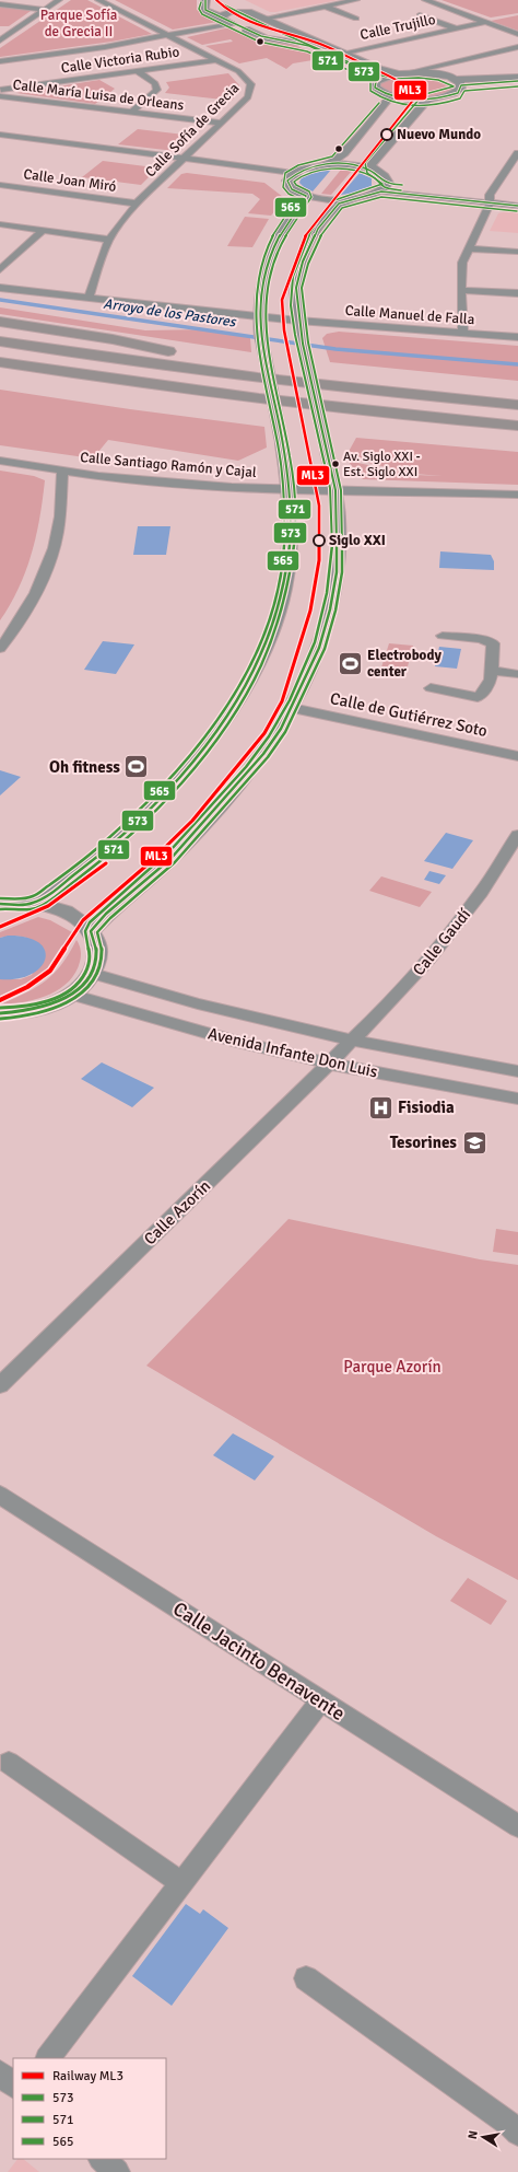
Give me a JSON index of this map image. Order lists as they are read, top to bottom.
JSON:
{
  "streets": {
    "street": [
      "Calle Trujillo",
      "Calle Victoria Rubio",
      "Calle María Luisa de Orleans",
      "Calle Sofía de Grecia",
      "Calle Joan Miró",
      "Calle Manuel de Falla",
      "Calle Santiago Ramón y Cajal",
      "Calle de Gutiérrez Soto",
      "Calle Gaudí",
      "Avenida Infante Don Luis",
      "Calle Azorín",
      "Calle Jacinto Benavente"
    ]
  },
  "crossings": [
    ["Calle Victoria Rubio", "Calle Sofía de Grecia"],
    ["Calle María Luisa de Orleans", "Calle Sofía de Grecia"],
    ["Calle Sofía de Grecia", "Calle Joan Miró"],
    ["Calle Sofía de Grecia", "Calle Manuel de Falla"],
    ["Calle Gaudí", "Avenida Infante Don Luis"],
    ["Calle Gaudí", "Calle Azorín"],
    ["Avenida Infante Don Luis", "Calle Azorín"]
  ],
  "water": ["Arroyo de los Pastores"],
  "parks": ["Parque Sofía de Grecia II", "Parque Azorín"],
  "places": {
    "other": ["Nuevo Mundo", "Av. Siglo XXI - Est. Siglo XXI", "Siglo XXI"],
    "sports": ["Electrobody center", "Oh fitness"],
    "hospital": ["Fisiodia"],
    "school or university": ["Tesorines"]
  },
  "lines": [
    "rail line ML3",
    "transit line 573",
    "transit line 571",
    "transit line 565"
  ],
  "legend": [
    "Railway ML3",
    "573",
    "571",
    "565"
  ],
  "north": "left"
}
